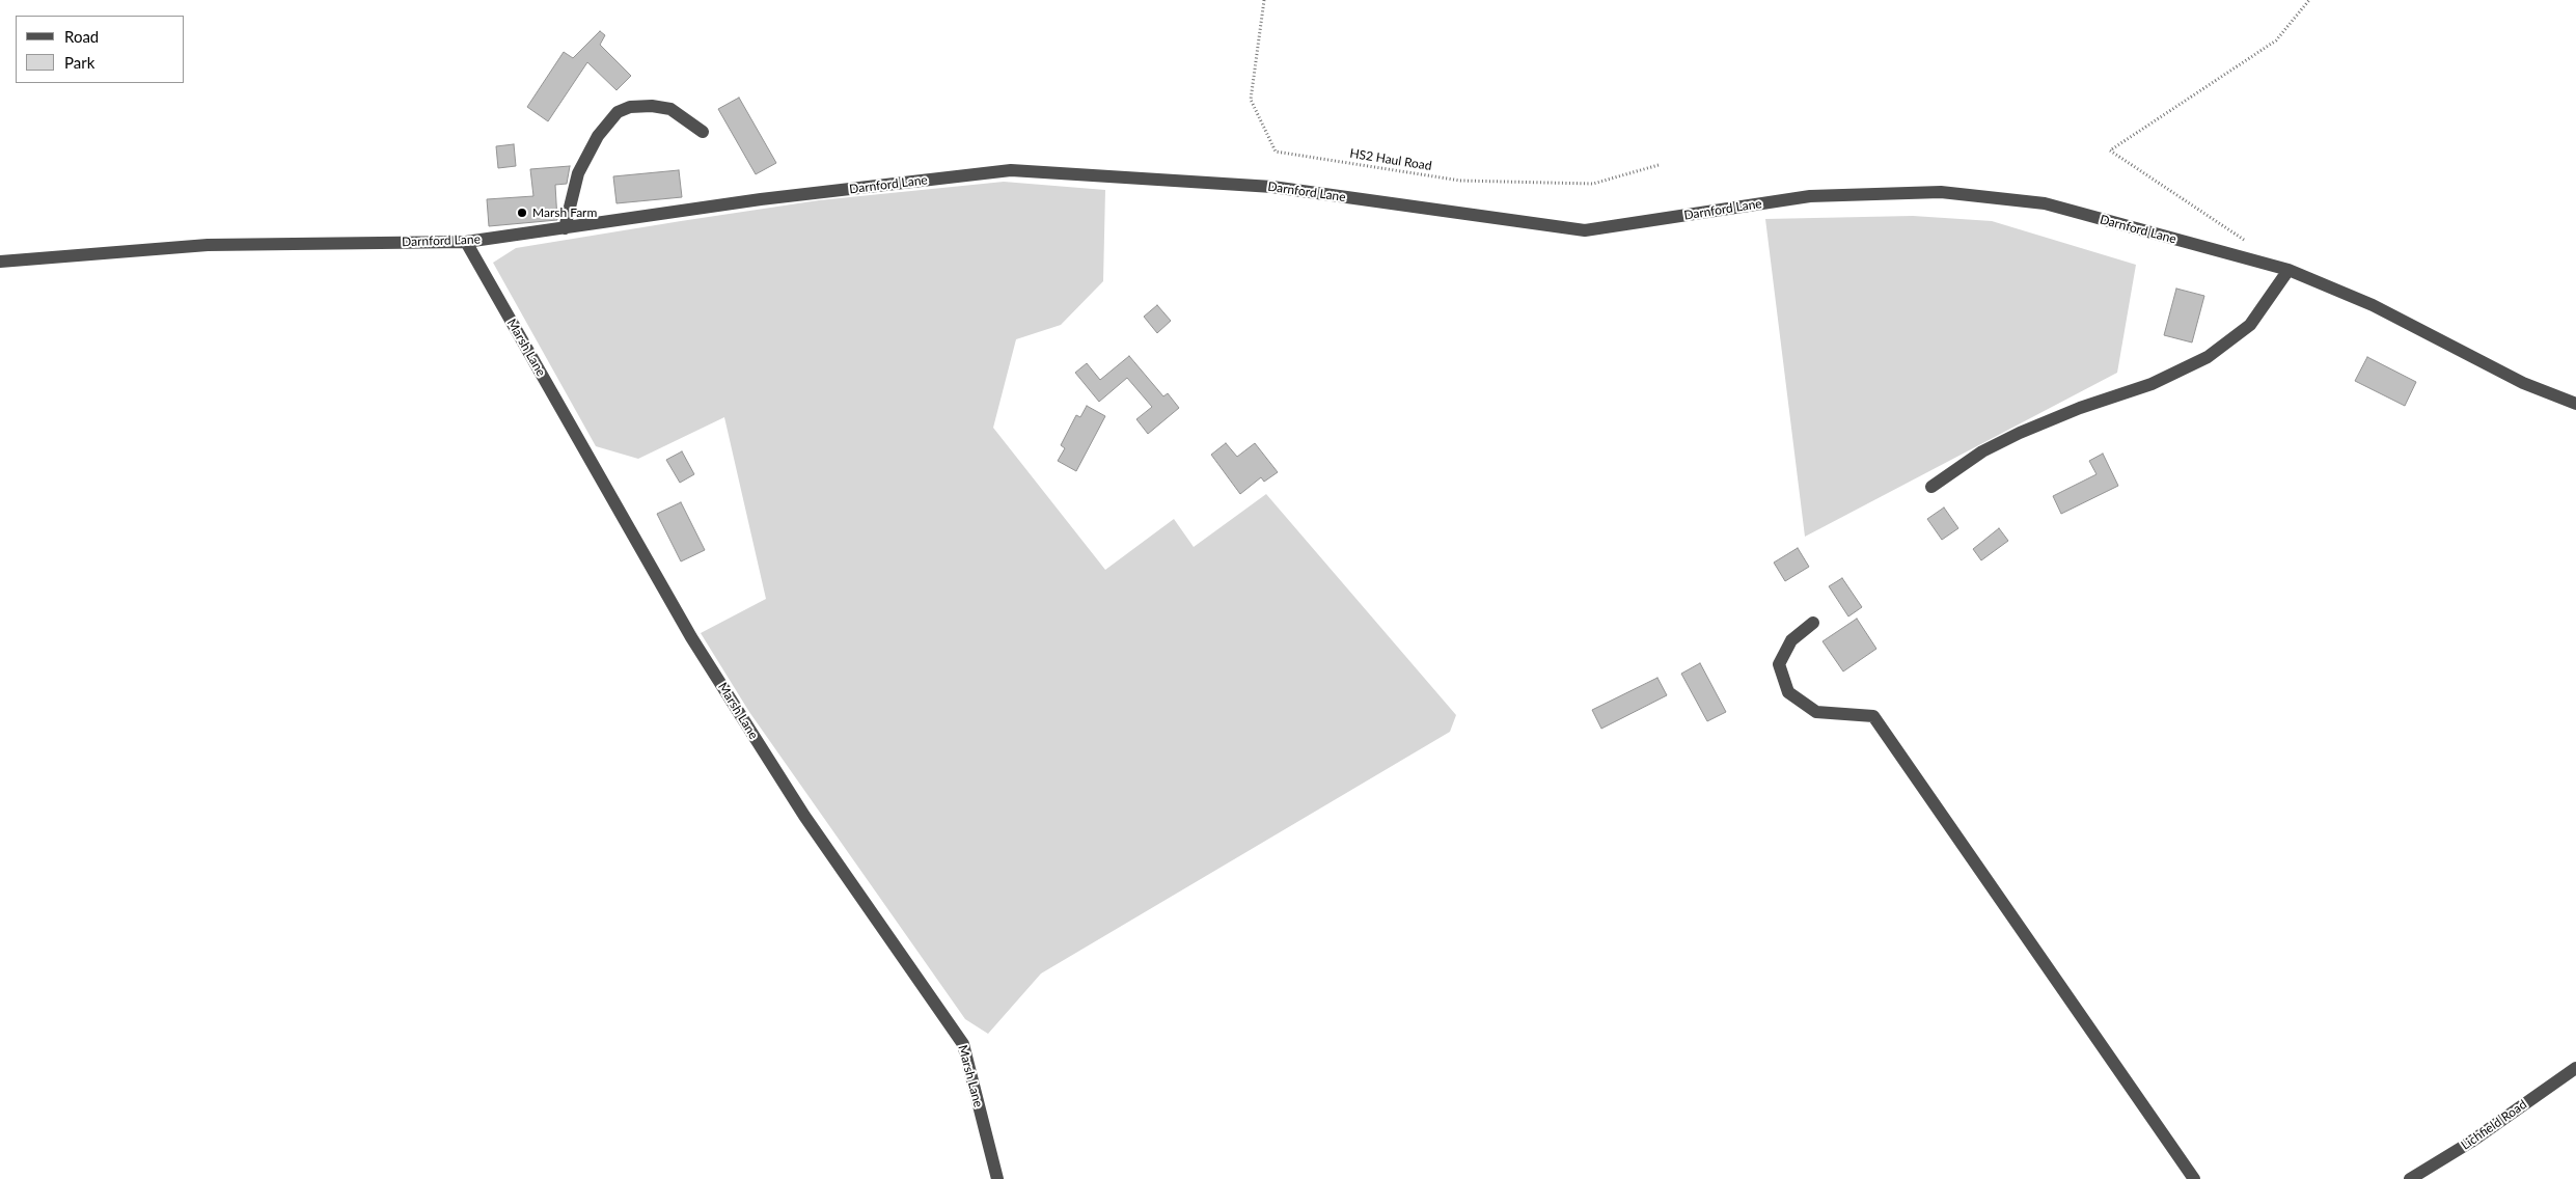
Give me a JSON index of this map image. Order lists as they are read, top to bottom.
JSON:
{
  "streets": {
    "street": ["Darnford Lane", "Marsh Lane", "Lichfield Road"],
    "path": ["HS2 Haul Road"]
  },
  "crossings": [
    ["Darnford Lane", "Marsh Lane"]
  ],
  "places": ["Marsh Farm"],
  "legend": ["Road", "Park"]
}
